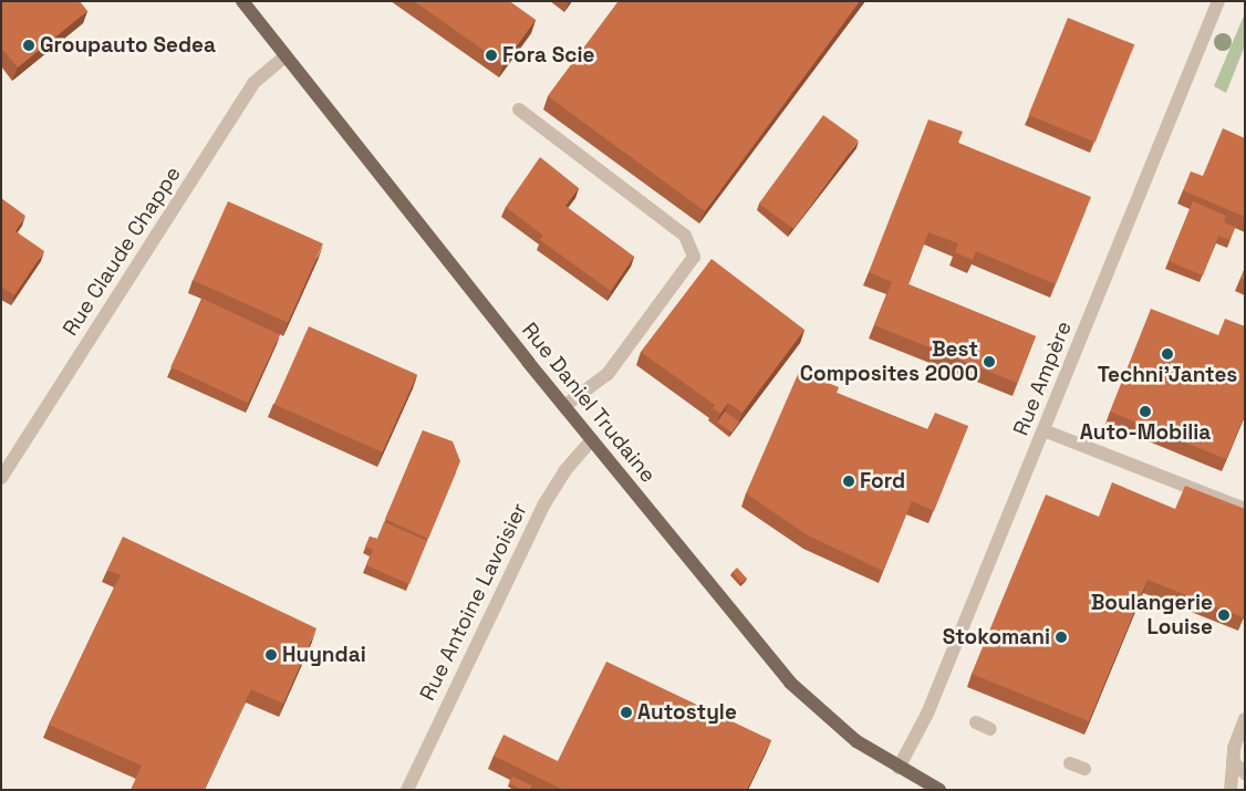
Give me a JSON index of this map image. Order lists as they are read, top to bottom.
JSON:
{
  "streets": {
    "main road": ["Rue Daniel Trudaine"],
    "street": ["Rue Claude Chappe", "Rue Ampère", "Rue Antoine Lavoisier"]
  },
  "crossings": [
    ["Rue Claude Chappe", "Rue Daniel Trudaine"],
    ["Rue Ampère", "Rue Daniel Trudaine"],
    ["Rue Daniel Trudaine", "Rue Antoine Lavoisier"]
  ],
  "places": [
    "Groupauto Sedea",
    "Fora Scie",
    "Techni'Jantes",
    "Best Composites 2000",
    "Auto-Mobilia",
    "Ford",
    "Boulangerie Louise",
    "Stokomani",
    "Huyndai",
    "Autostyle"
  ]
}
